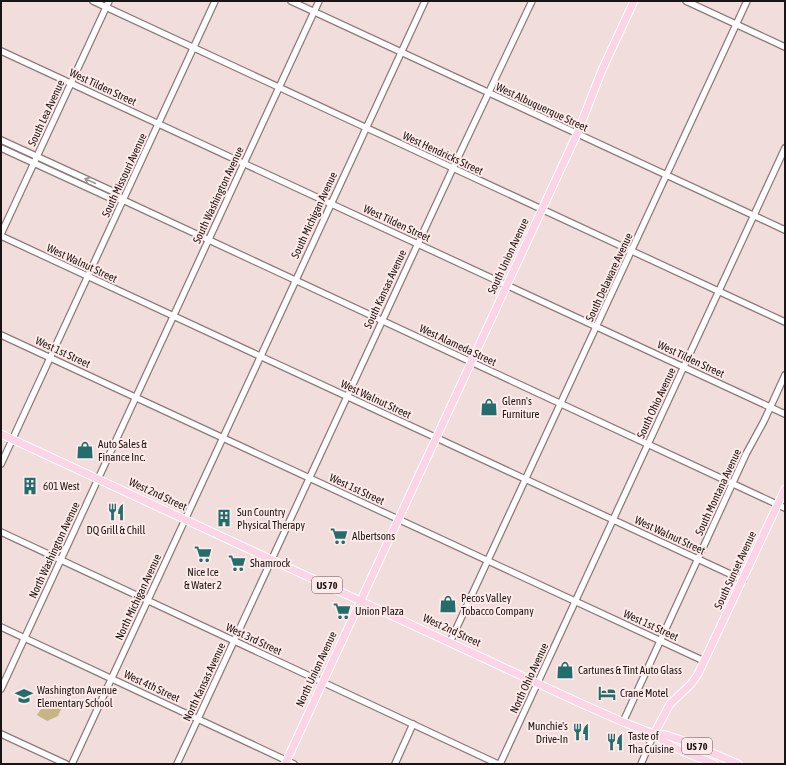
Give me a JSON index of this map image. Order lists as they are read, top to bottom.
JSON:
{
  "streets": {
    "main road": [
      "South Union Avenue",
      "West 2nd Street",
      "South Sunset Avenue",
      "US 70",
      "North Union Avenue"
    ],
    "street": [
      "West Tilden Street",
      "West Albuquerque Street",
      "South Lea Avenue",
      "West Hendricks Street",
      "South Missouri Avenue",
      "South Washington Avenue",
      "South Michigan Avenue",
      "West Walnut Street",
      "South Delaware Avenue",
      "South Kansas Avenue",
      "West Alameda Street",
      "West 1st Street",
      "South Ohio Avenue",
      "South Montana Avenue",
      "North Washington Avenue",
      "North Michigan Avenue",
      "West 3rd Street",
      "North Ohio Avenue",
      "North Kansas Avenue",
      "West 4th Street"
    ]
  },
  "crossings": [
    ["West Tilden Street", "South Lea Avenue"],
    ["West Tilden Street", "South Missouri Avenue"],
    ["West Tilden Street", "South Washington Avenue"],
    ["West Tilden Street", "South Michigan Avenue"],
    ["West Tilden Street", "South Union Avenue"],
    ["West Tilden Street", "South Delaware Avenue"],
    ["West Tilden Street", "South Kansas Avenue"],
    ["West Tilden Street", "South Ohio Avenue"],
    ["West Tilden Street", "South Montana Avenue"],
    ["West Albuquerque Street", "South Washington Avenue"],
    ["West Albuquerque Street", "South Michigan Avenue"],
    ["West Albuquerque Street", "South Union Avenue"],
    ["West Albuquerque Street", "South Delaware Avenue"],
    ["West Albuquerque Street", "South Kansas Avenue"],
    ["West Albuquerque Street", "South Ohio Avenue"],
    ["South Lea Avenue", "West Hendricks Street"],
    ["South Lea Avenue", "West Walnut Street"],
    ["South Lea Avenue", "West Alameda Street"],
    ["West Hendricks Street", "South Missouri Avenue"],
    ["West Hendricks Street", "South Washington Avenue"],
    ["West Hendricks Street", "South Michigan Avenue"],
    ["West Hendricks Street", "South Union Avenue"],
    ["West Hendricks Street", "South Delaware Avenue"],
    ["West Hendricks Street", "South Kansas Avenue"],
    ["West Hendricks Street", "South Ohio Avenue"],
    ["South Missouri Avenue", "West Walnut Street"],
    ["South Missouri Avenue", "West Alameda Street"],
    ["South Missouri Avenue", "West 1st Street"],
    ["South Missouri Avenue", "West 2nd Street"],
    ["South Washington Avenue", "West Walnut Street"],
    ["South Washington Avenue", "West Alameda Street"],
    ["South Washington Avenue", "West 1st Street"],
    ["South Washington Avenue", "North Washington Avenue"],
    ["South Michigan Avenue", "West Walnut Street"],
    ["South Michigan Avenue", "West Alameda Street"],
    ["South Michigan Avenue", "West 1st Street"],
    ["South Michigan Avenue", "North Michigan Avenue"],
    ["South Union Avenue", "West Walnut Street"],
    ["South Union Avenue", "West Alameda Street"],
    ["South Union Avenue", "West 1st Street"],
    ["South Union Avenue", "North Union Avenue"],
    ["West Walnut Street", "South Delaware Avenue"],
    ["West Walnut Street", "South Kansas Avenue"],
    ["West Walnut Street", "South Ohio Avenue"],
    ["West Walnut Street", "South Montana Avenue"],
    ["West Walnut Street", "South Sunset Avenue"],
    ["South Delaware Avenue", "West Alameda Street"],
    ["South Delaware Avenue", "West 1st Street"],
    ["South Delaware Avenue", "West 2nd Street"],
    ["South Kansas Avenue", "West Alameda Street"],
    ["South Kansas Avenue", "West 1st Street"],
    ["South Kansas Avenue", "North Kansas Avenue"],
    ["West Alameda Street", "South Ohio Avenue"],
    ["West Alameda Street", "South Montana Avenue"],
    ["West Alameda Street", "South Sunset Avenue"],
    ["West 1st Street", "South Ohio Avenue"],
    ["West 1st Street", "South Montana Avenue"],
    ["West 1st Street", "North Washington Avenue"],
    ["West 1st Street", "South Sunset Avenue"],
    ["West 1st Street", "North Michigan Avenue"],
    ["West 1st Street", "North Union Avenue"],
    ["West 1st Street", "North Ohio Avenue"],
    ["West 1st Street", "North Kansas Avenue"],
    ["South Ohio Avenue", "North Ohio Avenue"],
    ["South Montana Avenue", "West 2nd Street"],
    ["West 2nd Street", "North Washington Avenue"],
    ["West 2nd Street", "South Sunset Avenue"],
    ["West 2nd Street", "North Michigan Avenue"],
    ["West 2nd Street", "North Union Avenue"],
    ["West 2nd Street", "North Ohio Avenue"],
    ["West 2nd Street", "North Kansas Avenue"],
    ["North Washington Avenue", "West 3rd Street"],
    ["North Washington Avenue", "West 4th Street"],
    ["North Michigan Avenue", "West 3rd Street"],
    ["North Michigan Avenue", "West 4th Street"],
    ["West 3rd Street", "North Union Avenue"],
    ["West 3rd Street", "North Ohio Avenue"],
    ["West 3rd Street", "North Kansas Avenue"],
    ["North Union Avenue", "West 4th Street"],
    ["North Kansas Avenue", "West 4th Street"]
  ],
  "places": {
    "shop": [
      "Glenn's Furniture",
      "Auto Sales & Finance Inc.",
      "Pecos Valley Tobacco Company",
      "Cartunes & Tint Auto Glass"
    ],
    "building": ["601 West", "Sun Country Physical Therapy"],
    "restaurant": ["DQ Grill & Chill", "Munchie's Drive-In", "Taste of Tha Cuisine"],
    "supermarket": [
      "Albertsons",
      "Nice Ice & Water 2",
      "Shamrock",
      "Union Plaza"
    ],
    "hotel": ["Crane Motel"],
    "school or university": ["Washington Avenue Elementary School"]
  }
}
